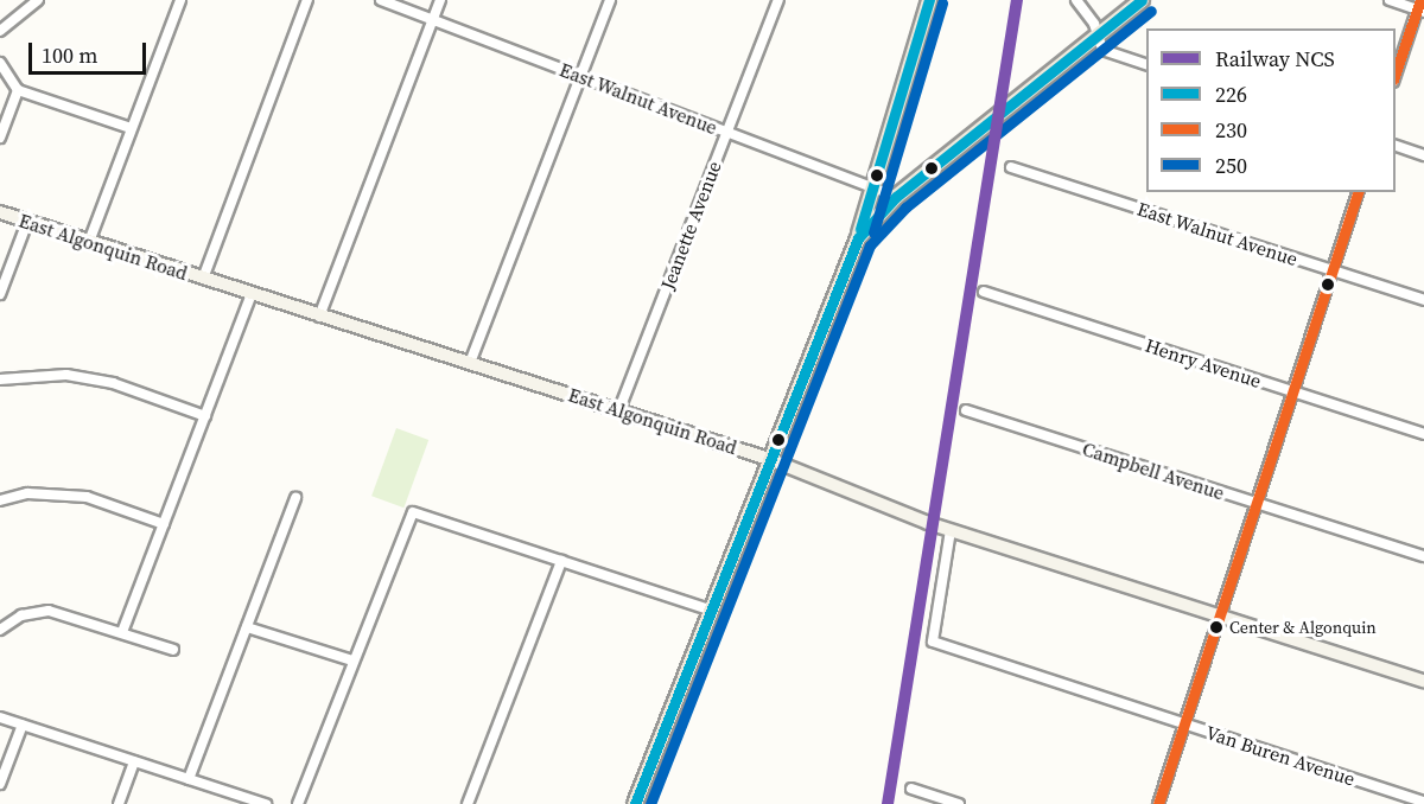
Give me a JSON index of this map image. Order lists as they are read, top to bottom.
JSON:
{
  "streets": {
    "street": [
      "East Walnut Avenue",
      "Jeanette Avenue",
      "East Algonquin Road",
      "Henry Avenue",
      "Campbell Avenue",
      "Van Buren Avenue"
    ]
  },
  "crossings": [
    ["East Walnut Avenue", "Jeanette Avenue"],
    ["Jeanette Avenue", "East Algonquin Road"],
    ["East Algonquin Road", "Van Buren Avenue"]
  ],
  "places": ["Center & Algonquin"],
  "lines": [
    "rail line NCS",
    "transit line 226",
    "transit line 230",
    "transit line 250"
  ],
  "legend": [
    "Railway NCS",
    "226",
    "230",
    "250"
  ],
  "scale_bar": "100 m"
}
